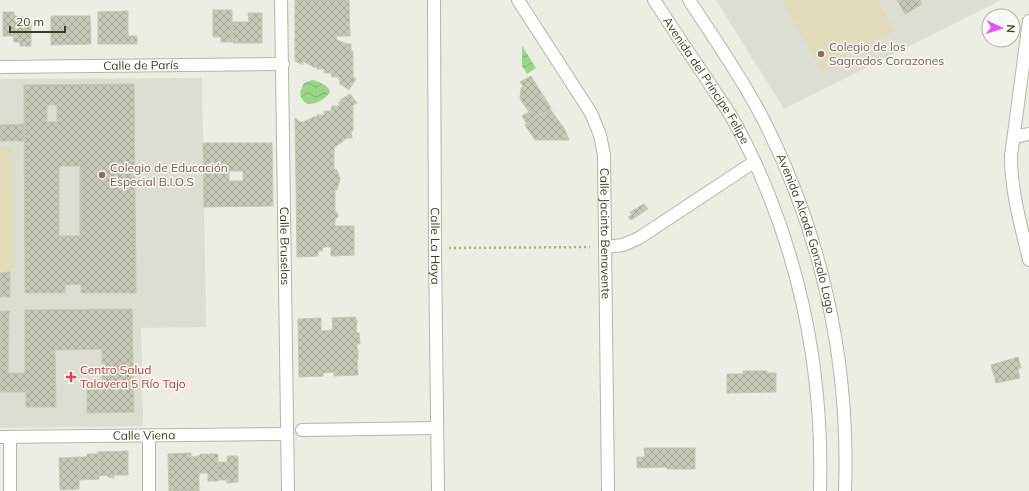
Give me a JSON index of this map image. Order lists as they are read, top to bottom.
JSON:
{
  "streets": {
    "street": [
      "Calle de París",
      "Avenida del Príncipe Felipe",
      "Calle Jacinto Benavente",
      "Avenida Alcade Gonzalo Lago",
      "Calle Bruselas",
      "Calle La Haya",
      "Calle Viena"
    ]
  },
  "crossings": [
    ["Calle de París", "Calle Bruselas"],
    ["Avenida del Príncipe Felipe", "Avenida Alcade Gonzalo Lago"],
    ["Calle Bruselas", "Calle Viena"]
  ],
  "places": {
    "other": ["Colegio de los Sagrados Corazones", "Colegio de Educación Especial B.I.O.S"],
    "health": ["Centro Salud Talavera 5 Río Tajo"]
  },
  "scale_bar": "20 m",
  "north": "right"
}
